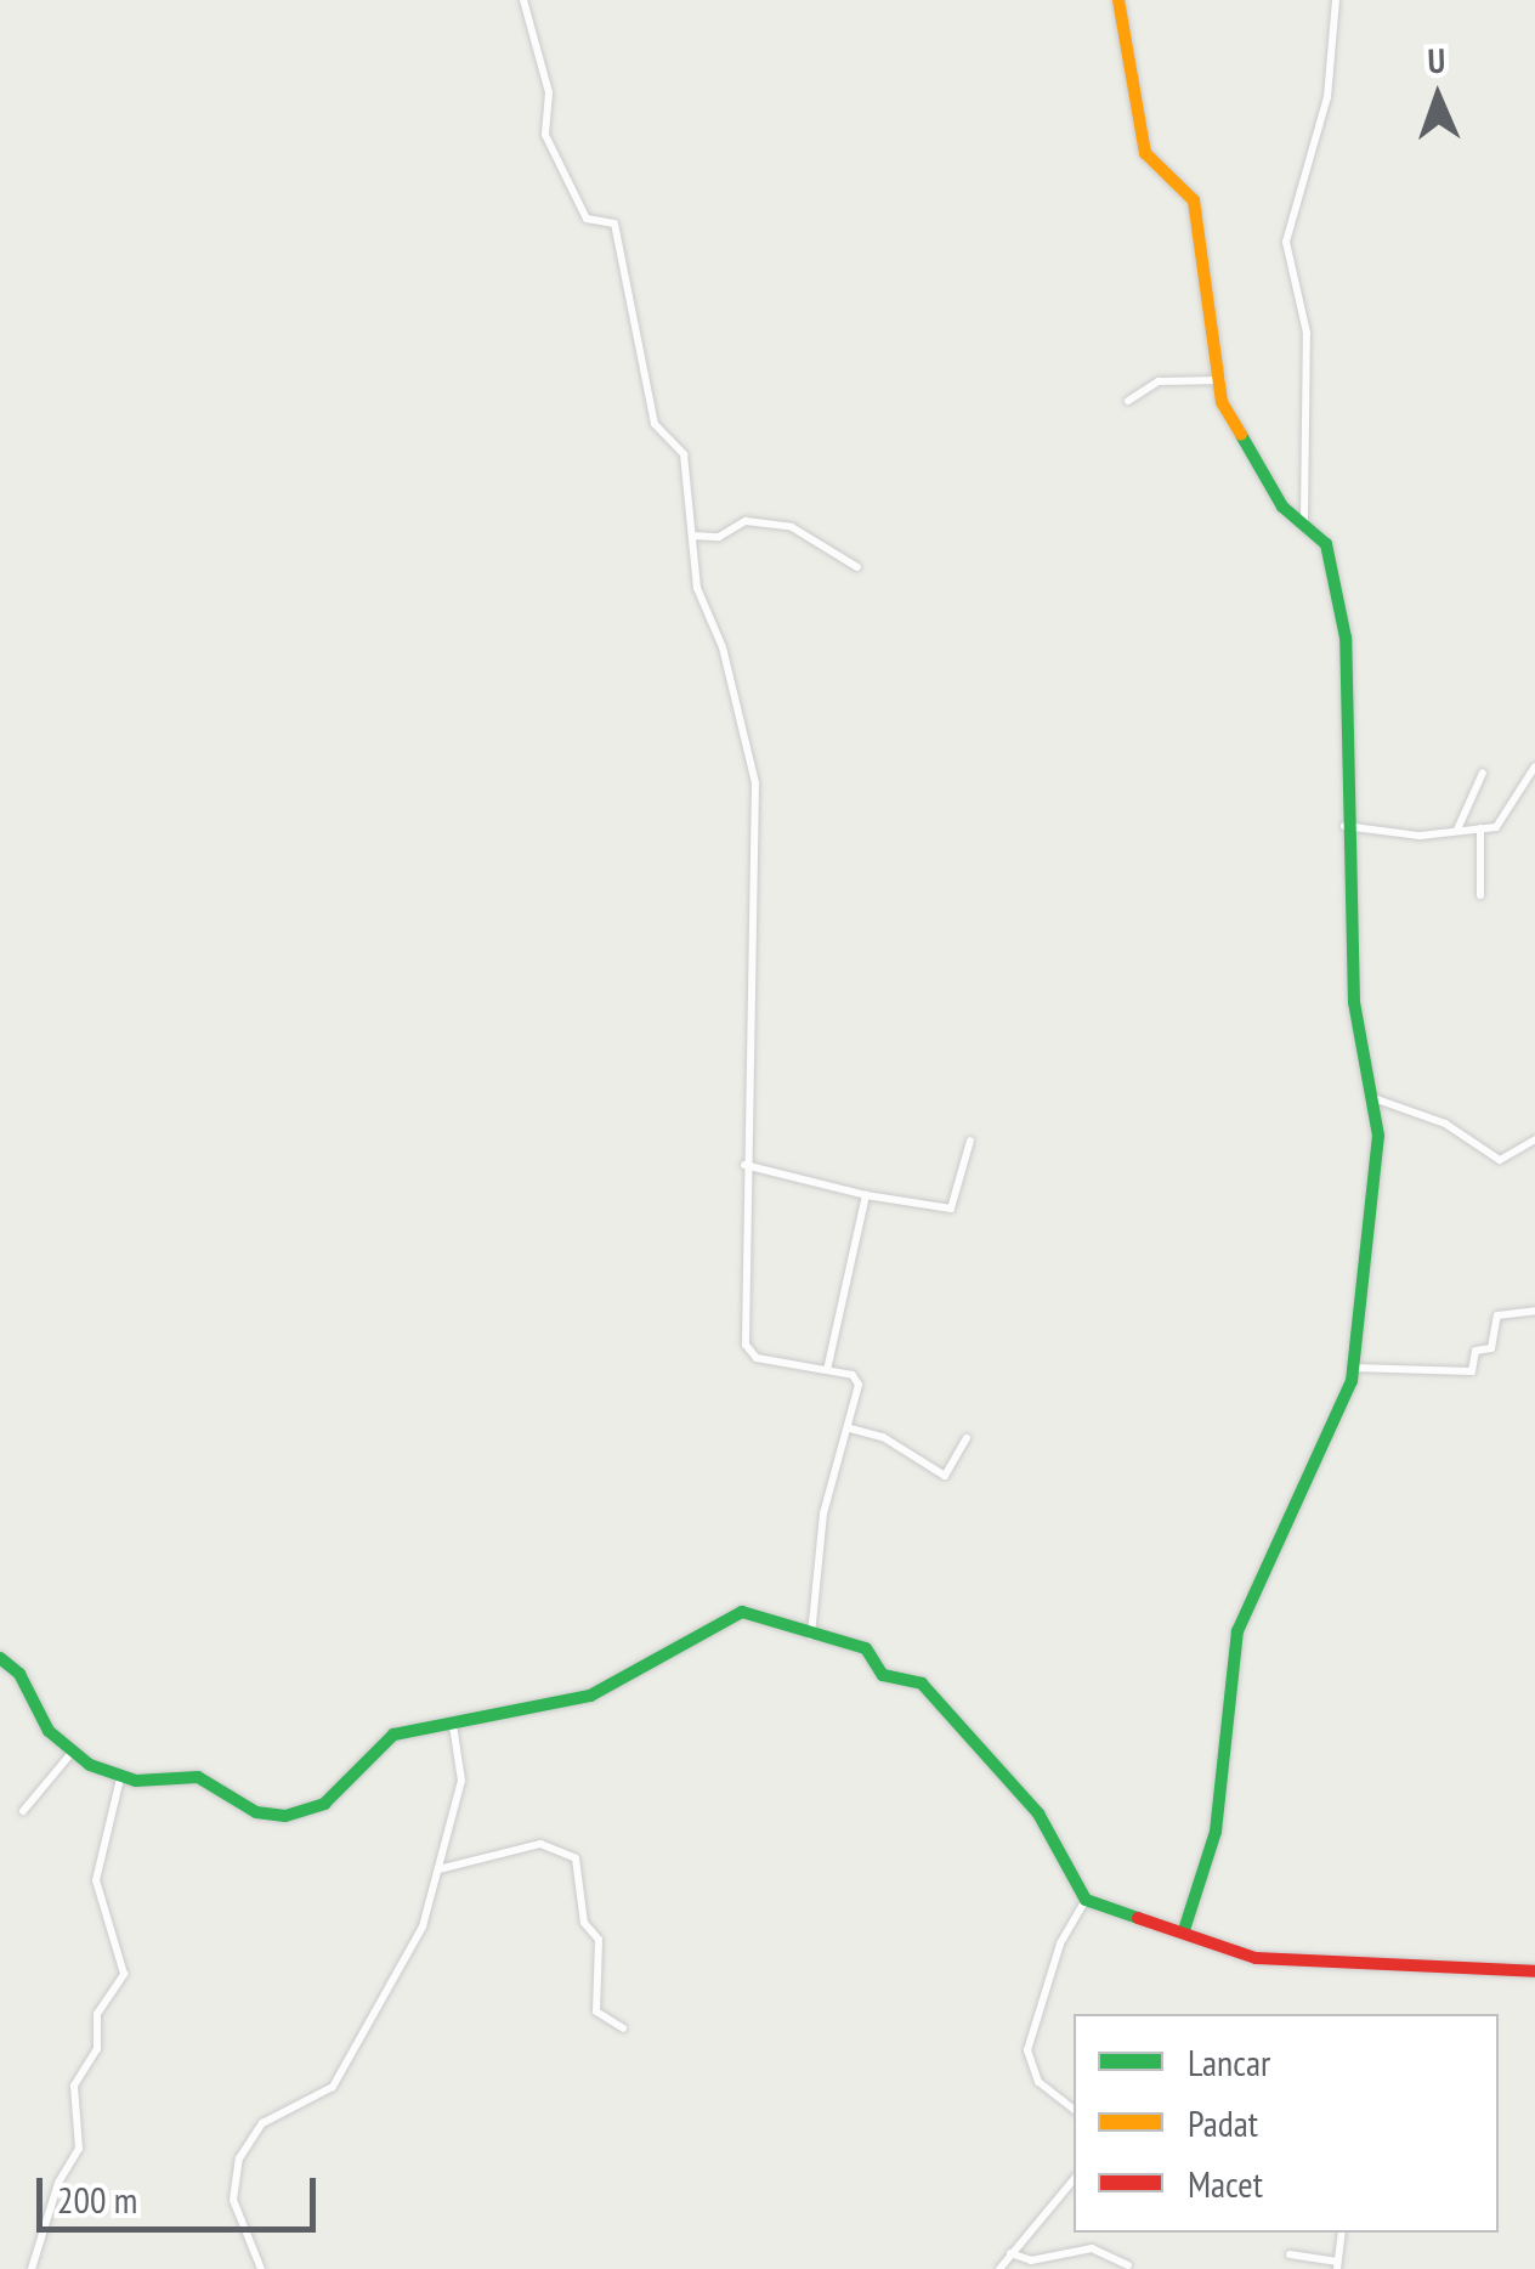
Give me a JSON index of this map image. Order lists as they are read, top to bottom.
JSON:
{
  "legend": ["Lancar", "Padat", "Macet"],
  "scale_bar": "200 m",
  "north": "top"
}
